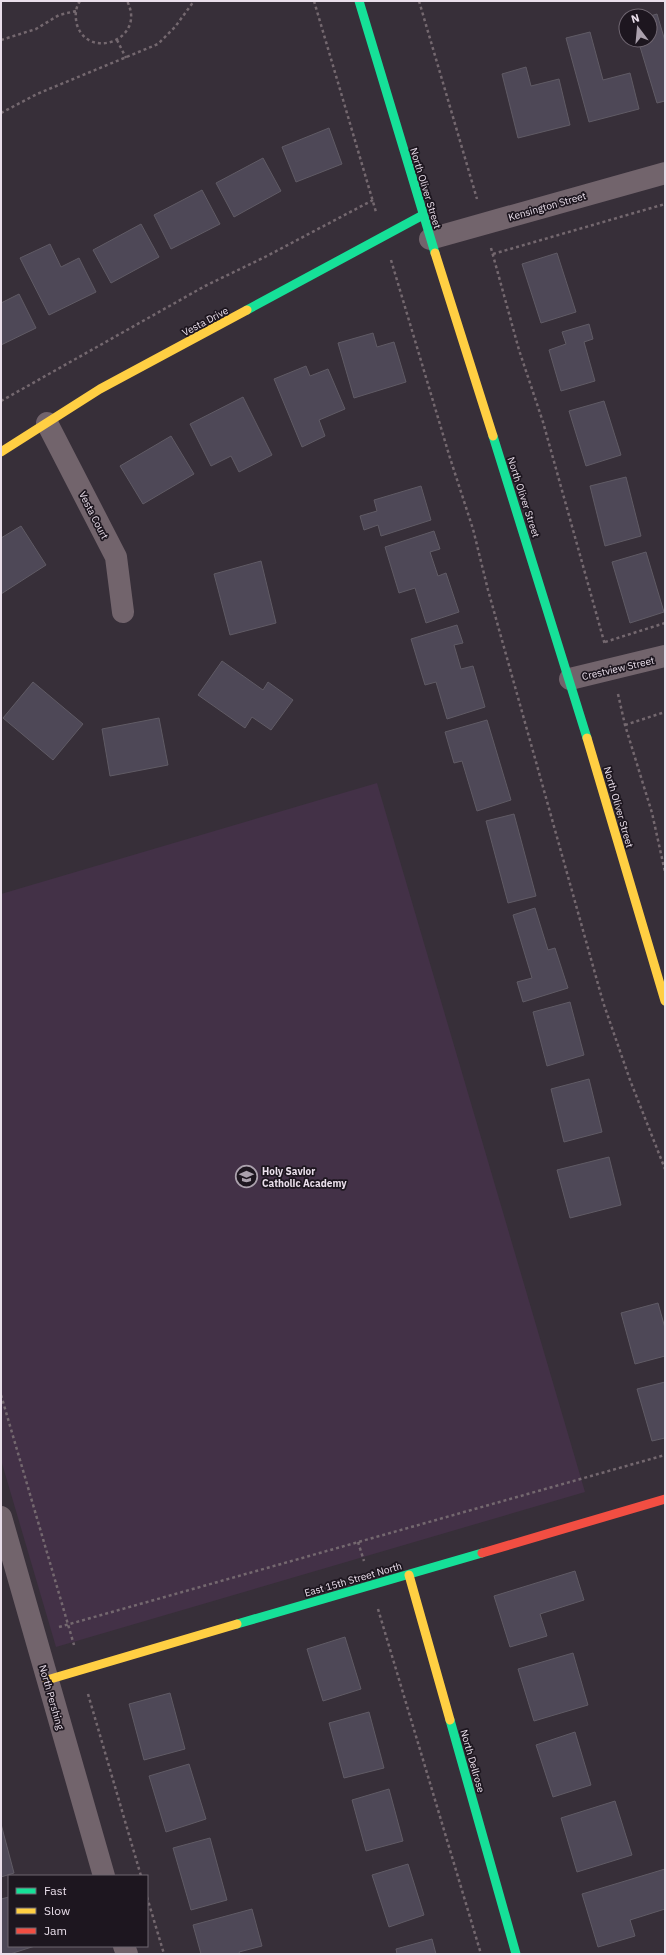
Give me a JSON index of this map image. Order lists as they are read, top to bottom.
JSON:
{
  "streets": {
    "street": [
      "North Oliver Street",
      "Kensington Street",
      "Vesta Drive",
      "Vesta Court",
      "Crestview Street",
      "East 15th Street North",
      "North Pershing",
      "North Dellrose"
    ]
  },
  "crossings": [
    ["North Oliver Street", "Kensington Street"],
    ["North Oliver Street", "Vesta Drive"],
    ["North Oliver Street", "Crestview Street"],
    ["Vesta Drive", "Vesta Court"],
    ["East 15th Street North", "North Pershing"],
    ["East 15th Street North", "North Dellrose"]
  ],
  "places": {
    "school or university": ["Holy Savior Catholic Academy"]
  },
  "legend": ["Fast", "Slow", "Jam"],
  "north": "top"
}
